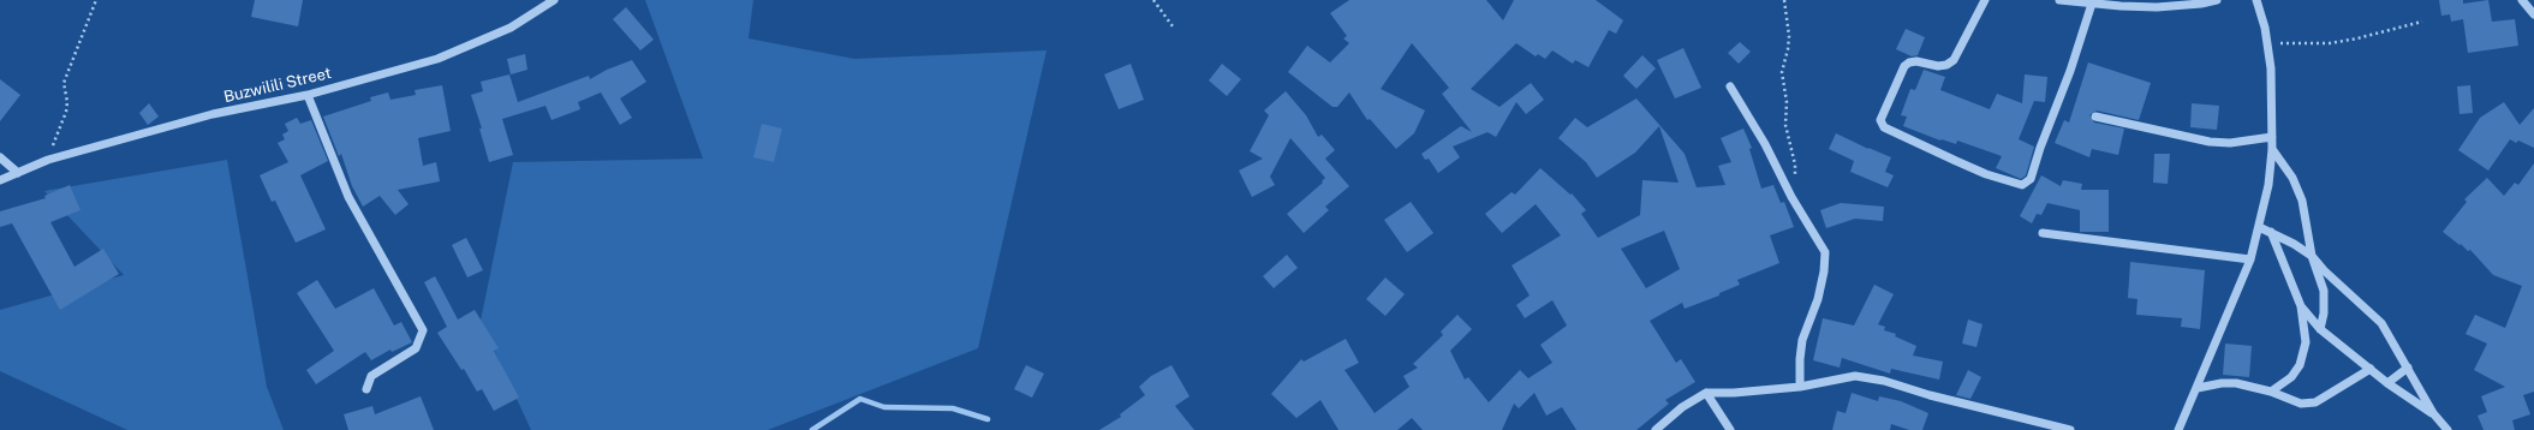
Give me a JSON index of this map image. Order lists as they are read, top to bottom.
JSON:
{
  "streets": {
    "street": ["Buzwilili Street"]
  }
}
